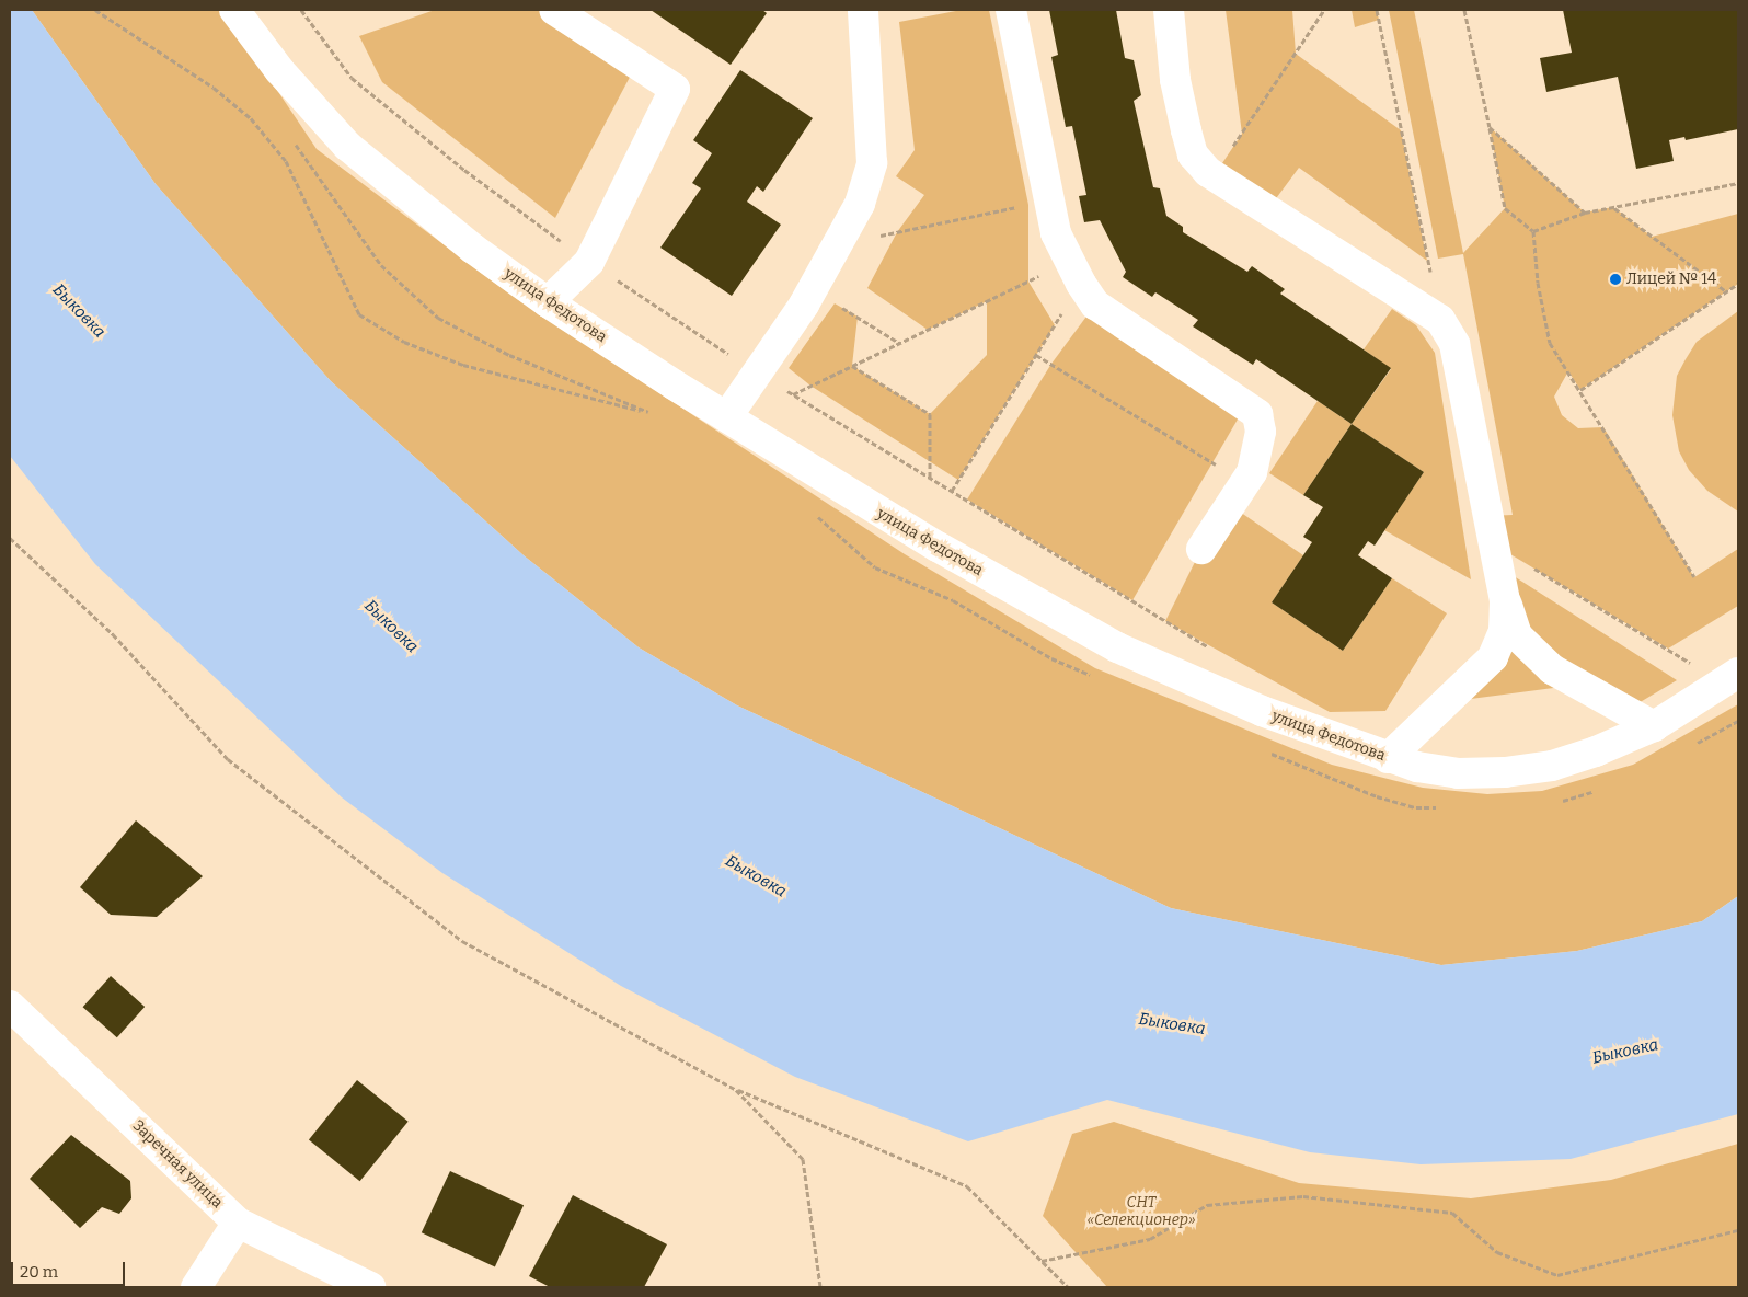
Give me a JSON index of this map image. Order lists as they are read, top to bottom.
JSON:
{
  "streets": {
    "street": ["улица Федотова", "Заречная улица"]
  },
  "water": ["Быковка"],
  "parks": ["СНТ «Селекционер»"],
  "places": ["Лицей № 14"],
  "scale_bar": "20 m"
}
